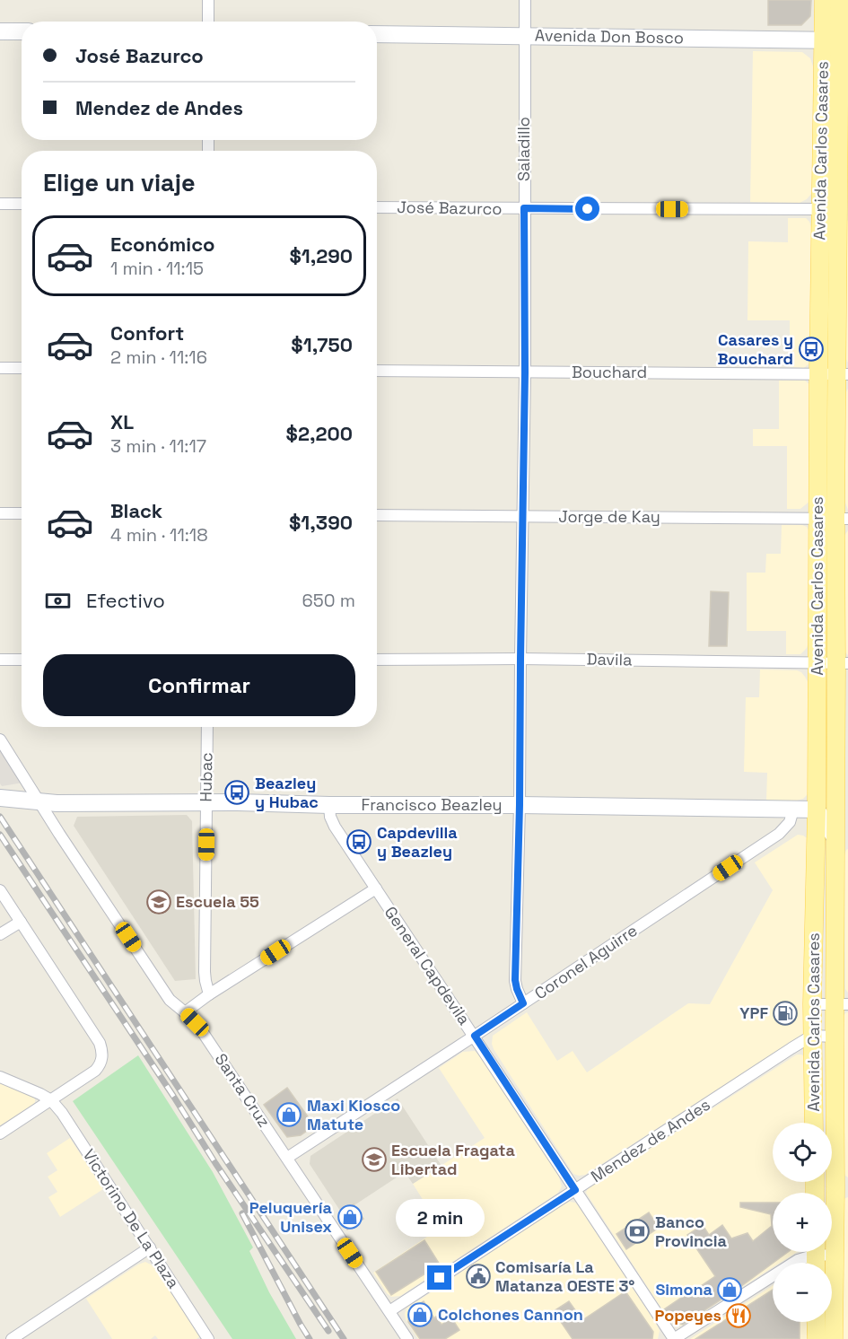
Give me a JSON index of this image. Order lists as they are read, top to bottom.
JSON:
{
  "streets": {
    "main road": ["Avenida Carlos Casares"],
    "street": [
      "Avenida Don Bosco",
      "Saladillo",
      "José Bazurco",
      "Bouchard",
      "Jorge de Kay",
      "Davila",
      "Hubac",
      "Francisco Beazley",
      "Coronel Aguirre",
      "General Capdevila",
      "Santa Cruz",
      "Mendez de Andes",
      "Victorino De La Plaza"
    ]
  },
  "crossings": [
    ["Avenida Don Bosco", "Saladillo"],
    ["Avenida Don Bosco", "Avenida Carlos Casares"],
    ["Saladillo", "José Bazurco"],
    ["Saladillo", "Bouchard"],
    ["Saladillo", "Jorge de Kay"],
    ["Saladillo", "Davila"],
    ["Saladillo", "Francisco Beazley"],
    ["Saladillo", "Coronel Aguirre"],
    ["Avenida Carlos Casares", "José Bazurco"],
    ["Avenida Carlos Casares", "Bouchard"],
    ["Avenida Carlos Casares", "Jorge de Kay"],
    ["Avenida Carlos Casares", "Davila"],
    ["Avenida Carlos Casares", "Francisco Beazley"],
    ["Avenida Carlos Casares", "Mendez de Andes"],
    ["Hubac", "Francisco Beazley"],
    ["Francisco Beazley", "Coronel Aguirre"],
    ["Francisco Beazley", "General Capdevila"],
    ["Francisco Beazley", "Santa Cruz"],
    ["Coronel Aguirre", "General Capdevila"],
    ["Coronel Aguirre", "Santa Cruz"],
    ["General Capdevila", "Mendez de Andes"],
    ["Santa Cruz", "Mendez de Andes"]
  ],
  "places": {
    "bus stop": ["Casares y Bouchard", "Beazley y Hubac", "Capdevilla y Beazley"],
    "school or university": ["Escuela 55", "Escuela Fragata Libertad"],
    "fuel station": ["YPF"],
    "shop": [
      "Maxi Kiosco Matute",
      "Peluquería Unisex",
      "Simona",
      "Colchones Cannon"
    ],
    "bank": ["Banco Provincia"],
    "public building": ["Comisaría La Matanza OESTE 3°"],
    "restaurant": ["Popeyes"]
  },
  "page": {
    "banner": ["José Bazurco", "Mendez de Andes"],
    "heading": "Elige un viaje",
    "list": [
      {
        "name": "Económico",
        "note": "1 min · 11:15",
        "value": "$1,290"
      },
      {
        "name": "Confort",
        "note": "2 min · 11:16",
        "value": "$1,750"
      },
      {
        "name": "XL",
        "note": "3 min · 11:17",
        "value": "$2,200"
      },
      {
        "name": "Black",
        "note": "4 min · 11:18",
        "value": "$1,390"
      }
    ],
    "pay": ["Efectivo", "650 m"],
    "buttons": "Confirmar",
    "map_buttons": ["+", "−"],
    "bubble": "2 min"
  }
}
